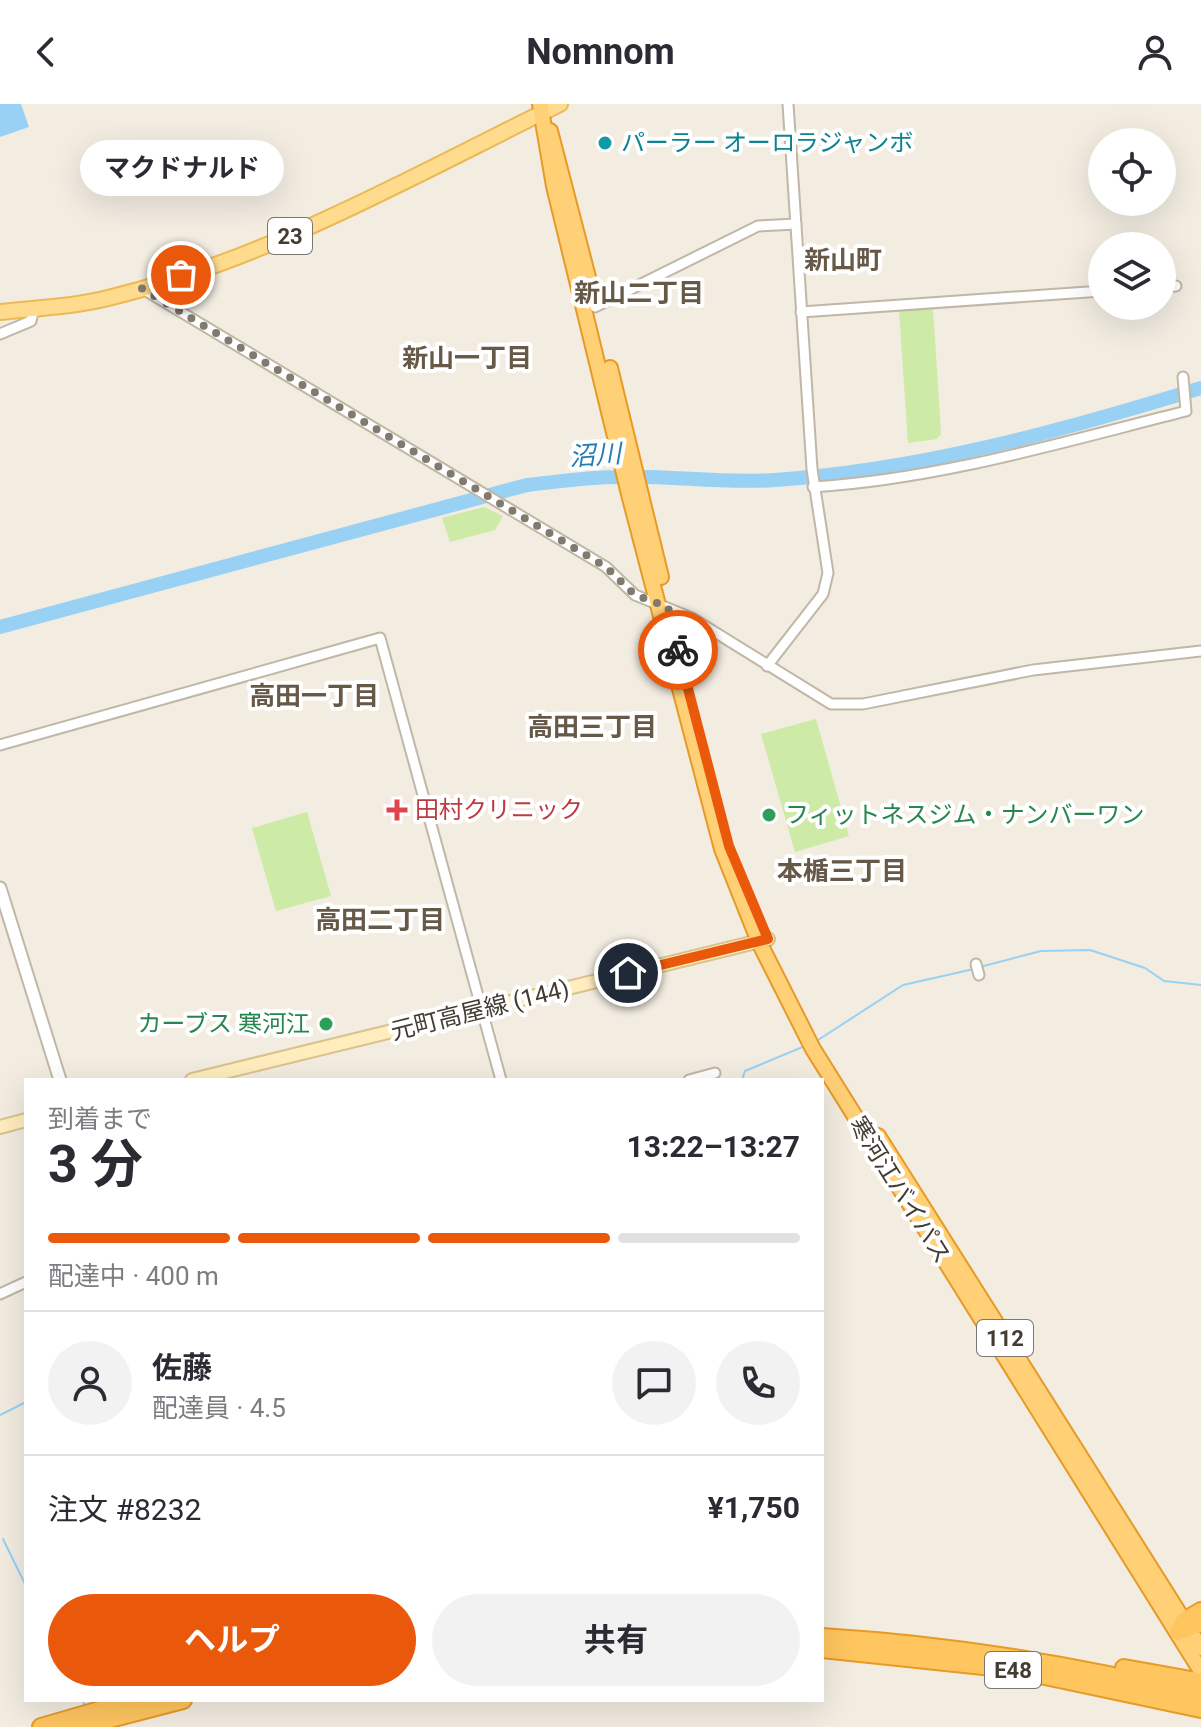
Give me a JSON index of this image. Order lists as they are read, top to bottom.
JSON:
{
  "streets": {
    "highway": ["寒河江バイパス", "112", "E48"],
    "main road": ["23", "元町高屋線 (144)"]
  },
  "crossings": [
    ["23", "寒河江バイパス"],
    ["元町高屋線 (144)", "寒河江バイパス"],
    ["寒河江バイパス", "E48"]
  ],
  "districts": [
    "新山町",
    "新山二丁目",
    "新山一丁目",
    "高田一丁目",
    "高田三丁目",
    "本楯三丁目",
    "高田二丁目"
  ],
  "water": ["沼川"],
  "places": {
    "other": [
      "パーラー オーロラジャンボ",
      "マクドナルド",
      "フィットネスジム・ナンバーワン",
      "カーブス 寒河江"
    ],
    "health": ["田村クリニック"]
  },
  "page": {
    "header": "Nomnom",
    "bubble": "マクドナルド",
    "heading": ["3 分", "到着まで", "13:22–13:27"],
    "panel": [
      "佐藤",
      "配達員 · 4.5",
      "注文 #8232",
      "¥1,750"
    ],
    "bar": "配達中 · 400 m",
    "buttons": ["ヘルプ", "共有"]
  }
}
